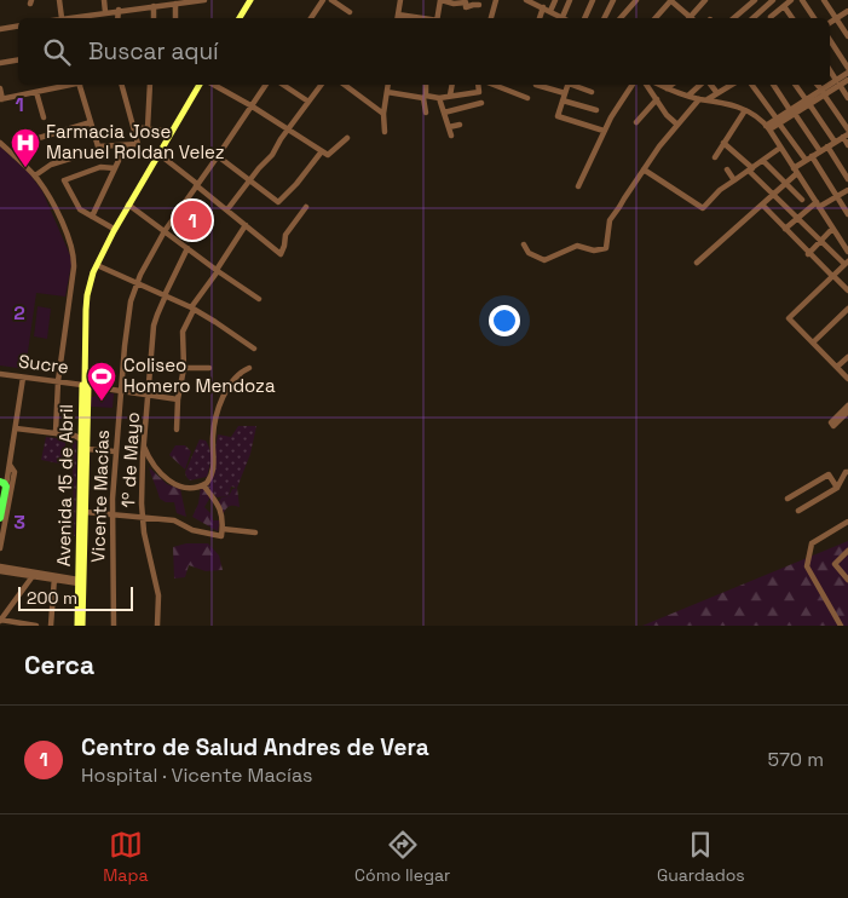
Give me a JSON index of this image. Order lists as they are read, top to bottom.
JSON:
{
  "streets": {
    "main road": ["Avenida 15 de Abril"],
    "street": ["Sucre", "1º de Mayo", "Vicente Macías"]
  },
  "crossings": [
    ["Sucre", "1º de Mayo"],
    ["Sucre", "Avenida 15 de Abril"],
    ["Sucre", "Vicente Macías"]
  ],
  "places": {
    "hospital": ["Farmacia Jose Manuel Roldan Velez"],
    "sports": ["Coliseo Homero Mendoza"]
  },
  "scale_bar": "200 m",
  "page": {
    "search": "Buscar aquí",
    "pins": "1",
    "scale": "200 m",
    "heading": "Cerca",
    "list": [
      {
        "mark": "1",
        "name": "Centro de Salud Andres de Vera",
        "note": "Hospital · Vicente Macías",
        "value": "570 m"
      }
    ],
    "nav": ["Mapa", "Cómo llegar", "Guardados"]
  },
  "grid": {
    "rows": ["1", "2", "3"]
  }
}
